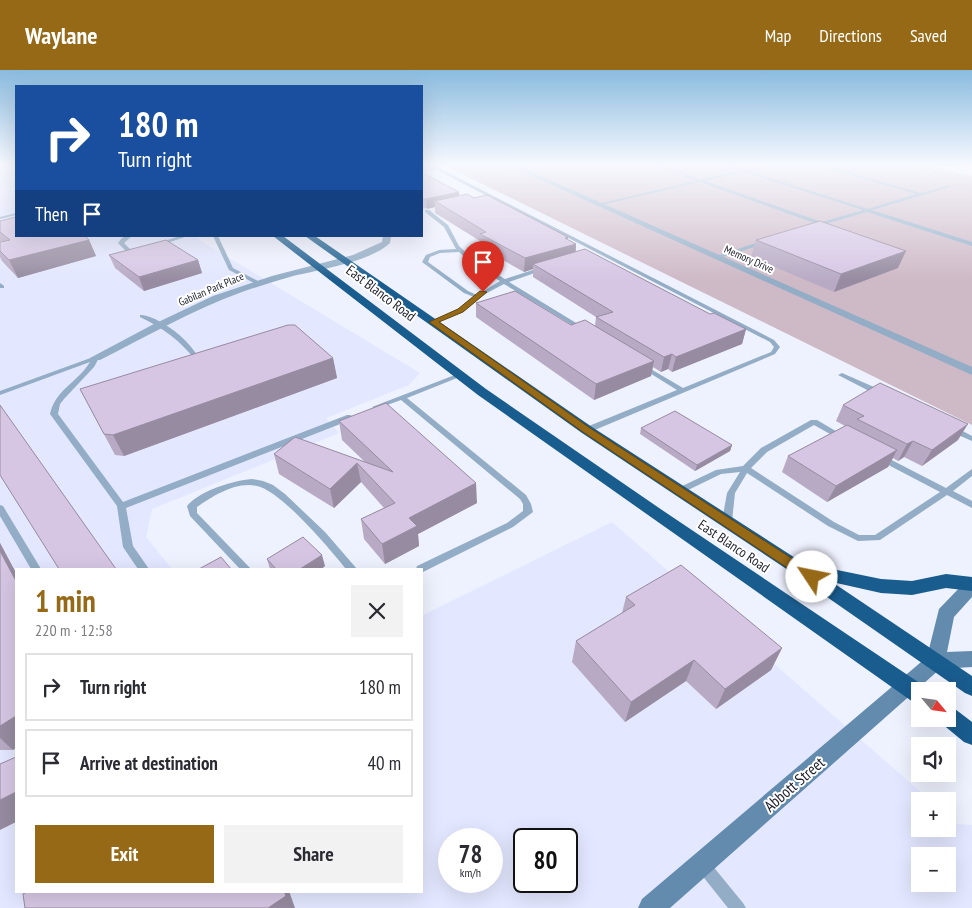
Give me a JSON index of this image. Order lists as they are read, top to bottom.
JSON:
{
  "streets": {
    "highway": ["East Blanco Road"],
    "main road": ["Abbott Street"],
    "street": ["Memory Drive", "Gabilan Park Place"]
  },
  "crossings": [
    ["Gabilan Park Place", "East Blanco Road"],
    ["East Blanco Road", "Abbott Street"]
  ],
  "north": "bottom right",
  "page": {
    "header": "Waylane",
    "nav": ["Map", "Directions", "Saved"],
    "turn": ["180 m", "Turn right"],
    "then": "Then",
    "heading": ["1 min", "220 m · 12:58"],
    "list": [
      {
        "name": "Turn right",
        "value": "180 m"
      },
      {
        "name": "Arrive at destination",
        "value": "40 m"
      }
    ],
    "map_buttons": ["+", "−"],
    "buttons": ["Exit", "Share"],
    "speed": "78 km/h",
    "limit": "80"
  }
}
